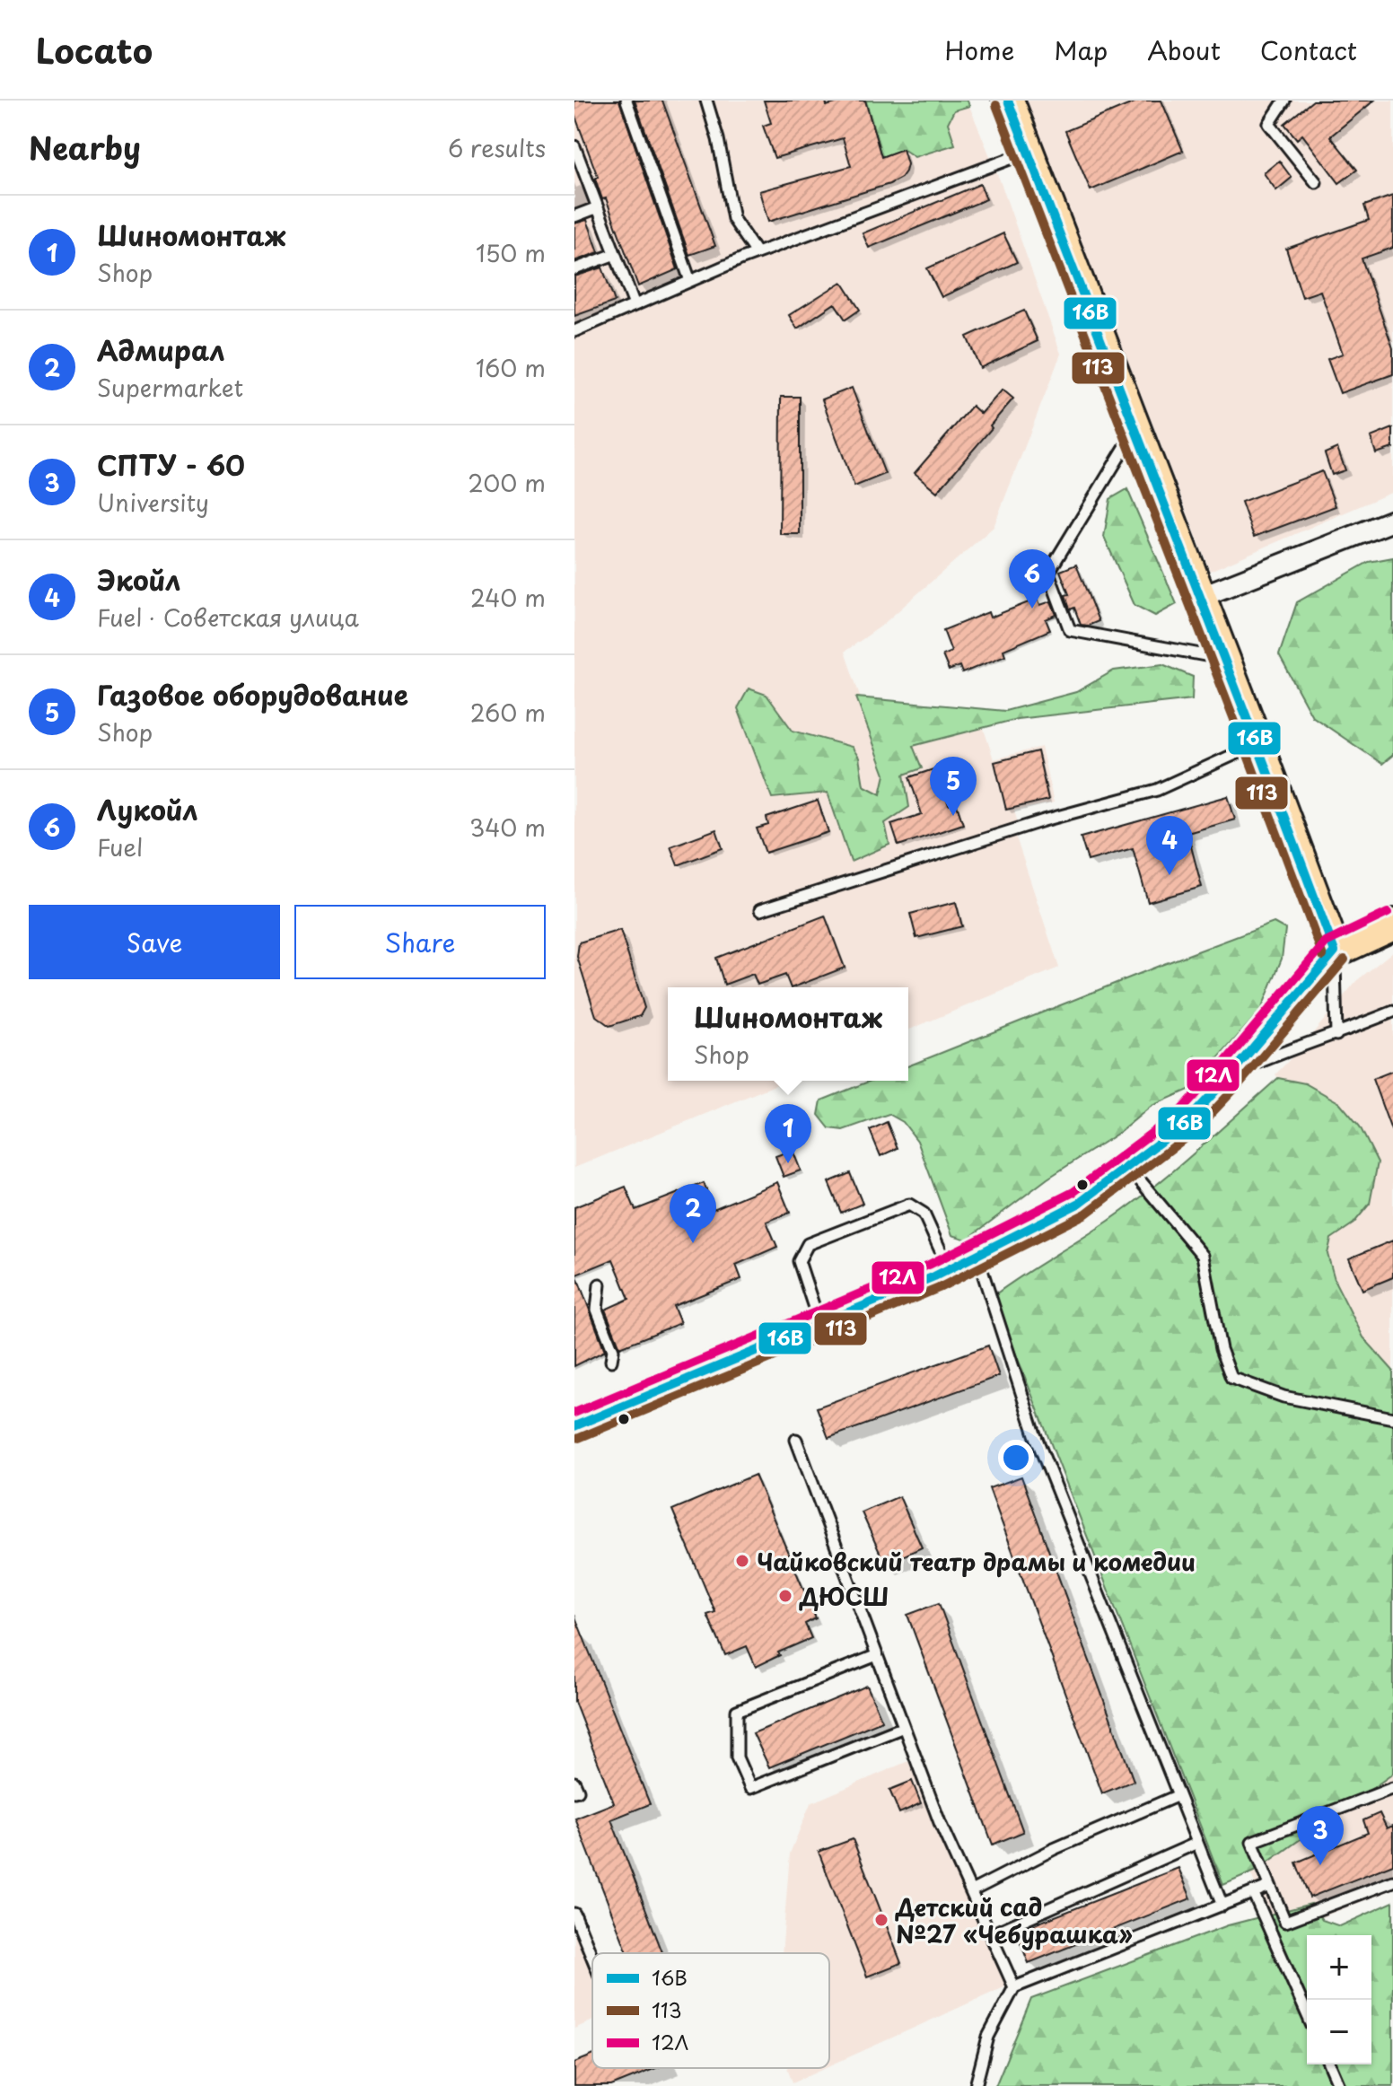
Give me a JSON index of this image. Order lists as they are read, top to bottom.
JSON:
{
  "places": ["Чайковский театр драмы и комедии", "ДЮСШ", "Детский сад №27 «Чебурашка»"],
  "lines": ["transit line 16В", "transit line 113", "transit line 12Л"],
  "legend": ["16В", "113", "12Л"],
  "page": {
    "header": "Locato",
    "nav": [
      "Home",
      "Map",
      "About",
      "Contact"
    ],
    "heading": ["Nearby", "6 results"],
    "list": [
      {
        "mark": "1",
        "name": "Шиномонтаж",
        "note": "Shop",
        "value": "150 m"
      },
      {
        "mark": "2",
        "name": "Адмирал",
        "note": "Supermarket",
        "value": "160 m"
      },
      {
        "mark": "3",
        "name": "СПТУ - 60",
        "note": "University",
        "value": "200 m"
      },
      {
        "mark": "4",
        "name": "Экойл",
        "note": "Fuel · Советская улица",
        "value": "240 m"
      },
      {
        "mark": "5",
        "name": "Газовое оборудование",
        "note": "Shop",
        "value": "260 m"
      },
      {
        "mark": "6",
        "name": "Лукойл",
        "note": "Fuel",
        "value": "340 m"
      }
    ],
    "pins": [
      "6",
      "5",
      "4",
      "1",
      "2",
      "3"
    ],
    "buttons": ["Save", "Share"],
    "popup": ["Шиномонтаж", "Shop"],
    "map_buttons": ["+", "−"]
  }
}
